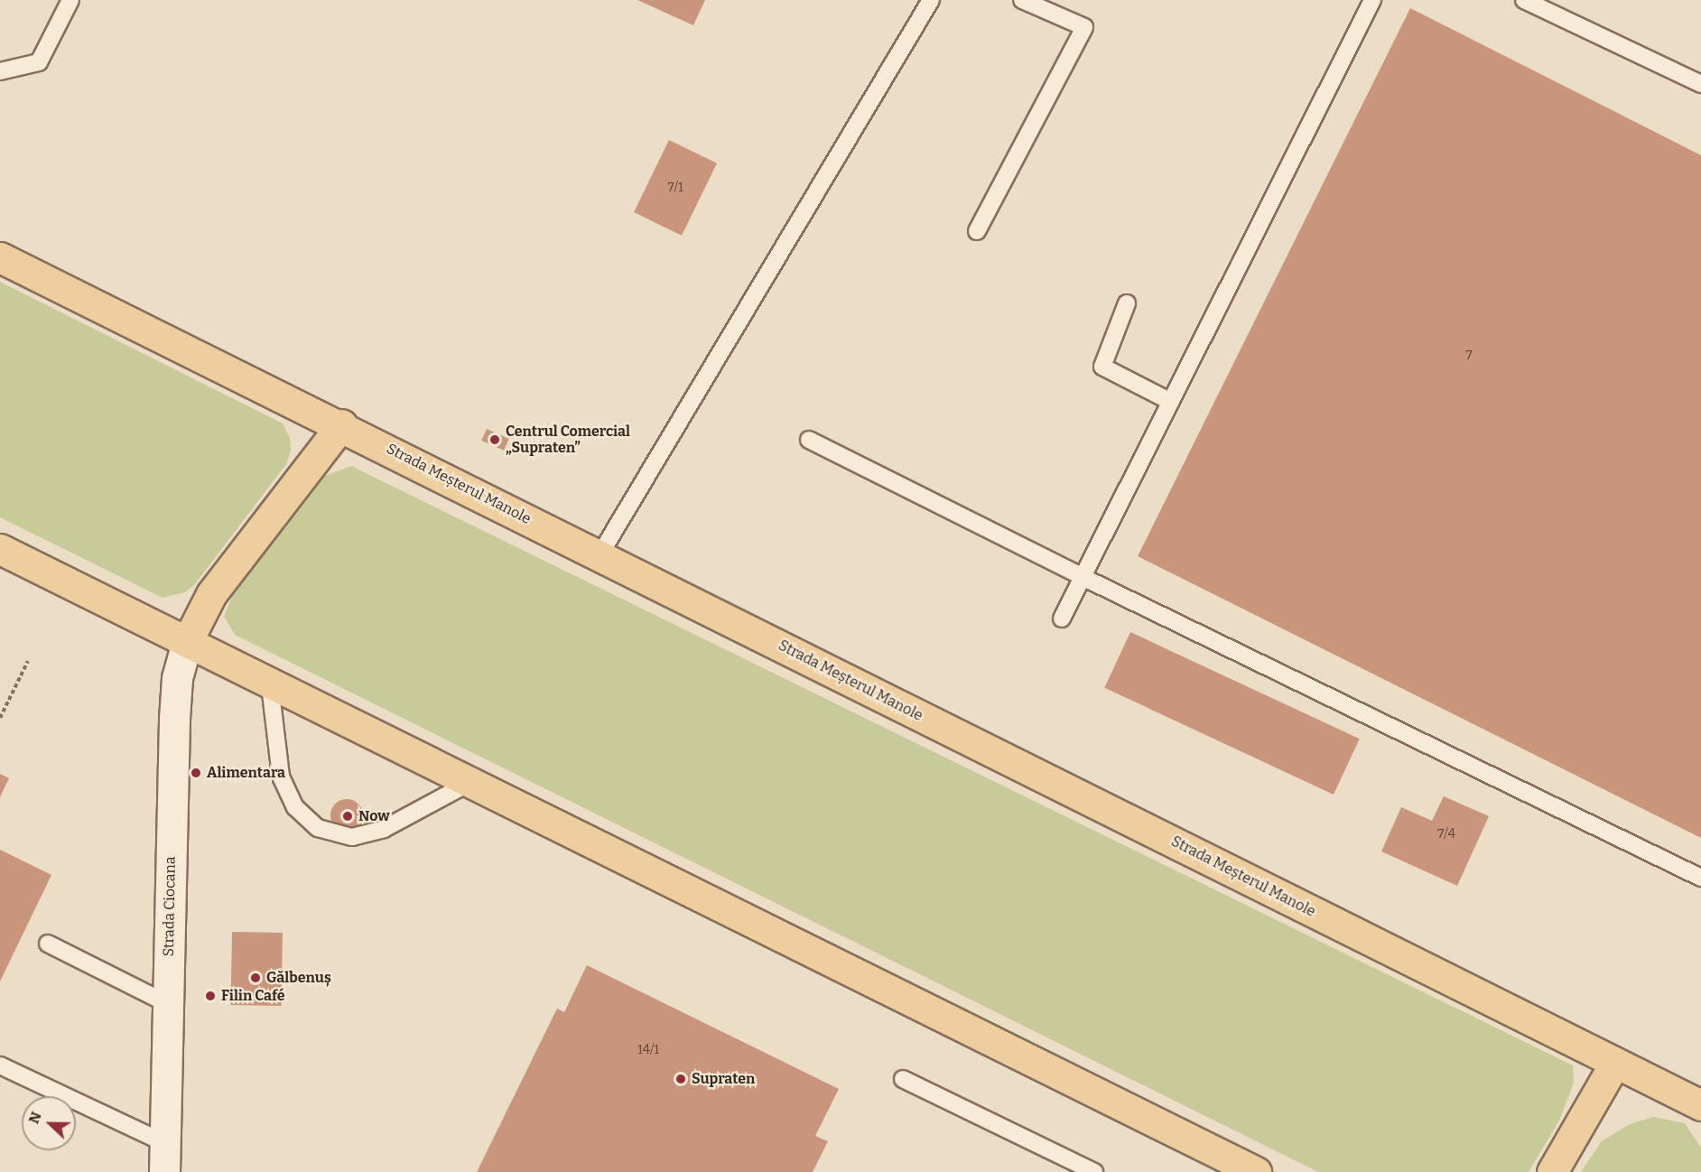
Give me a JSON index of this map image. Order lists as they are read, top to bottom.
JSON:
{
  "streets": {
    "main road": ["Strada Meșterul Manole"],
    "street": ["Strada Ciocana"]
  },
  "places": [
    "Centrul Comercial „Supraten”",
    "Alimentara",
    "Now",
    "Gălbenuș",
    "Filin Café",
    "Supraten"
  ],
  "house_numbers": [
    "7/1",
    "7",
    "7/4",
    "14/1"
  ],
  "north": "left"
}
